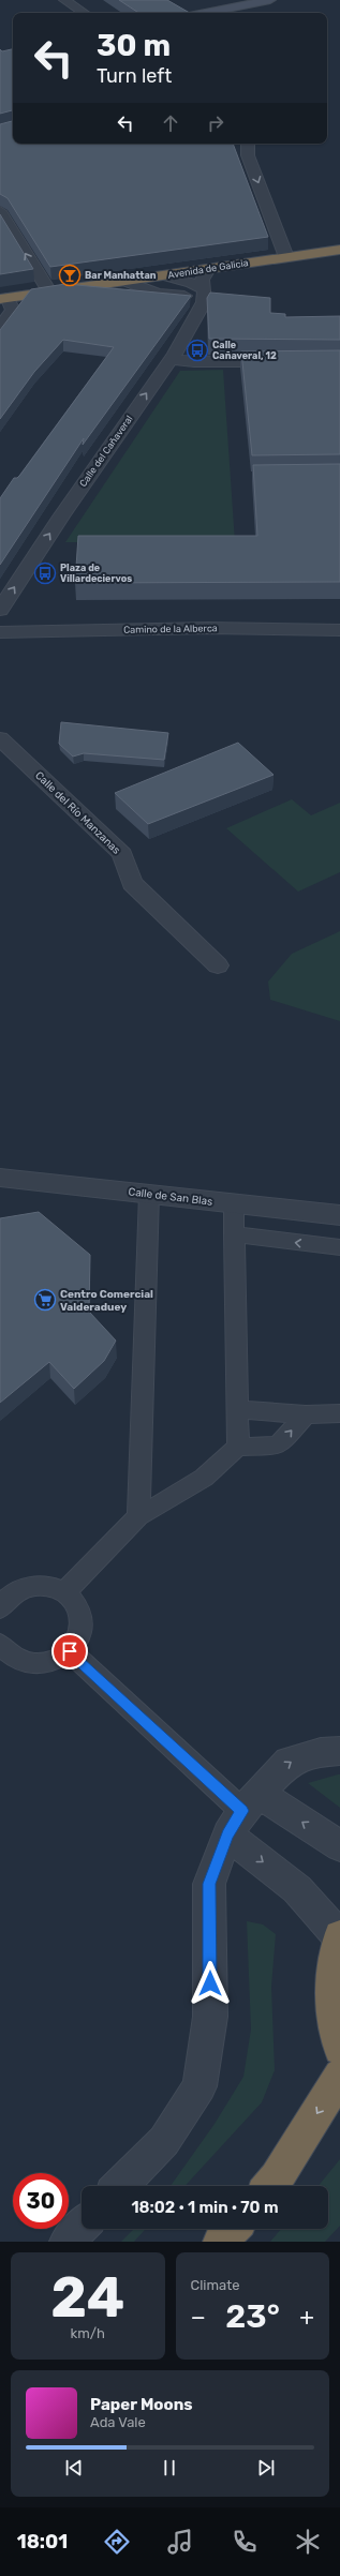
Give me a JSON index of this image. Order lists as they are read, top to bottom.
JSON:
{
  "streets": {
    "highway": ["Avenida de Galicia"],
    "street": [
      "Calle del Cañaveral",
      "Camino de la Alberca",
      "Calle del Río Manzanas",
      "Calle de San Blas"
    ]
  },
  "crossings": [
    ["Avenida de Galicia", "Calle del Cañaveral"]
  ],
  "one_way": ["Calle del Cañaveral"],
  "places": {
    "bar": ["Bar Manhattan"],
    "bus stop": ["Calle Cañaveral, 12", "Plaza de Villardeciervos"],
    "supermarket": ["Centro Comercial Valderaduey"]
  },
  "page": {
    "turn": ["30 m", "Turn left"],
    "limit": "30",
    "trip": "18:02 · 1 min · 70 m",
    "tile": [
      ["24", "km/h"],
      "Climate"
    ],
    "heat": ["−", "23°", "+"],
    "song": ["Paper Moons", "Ada Vale"],
    "tabs": "18:01"
  }
}
